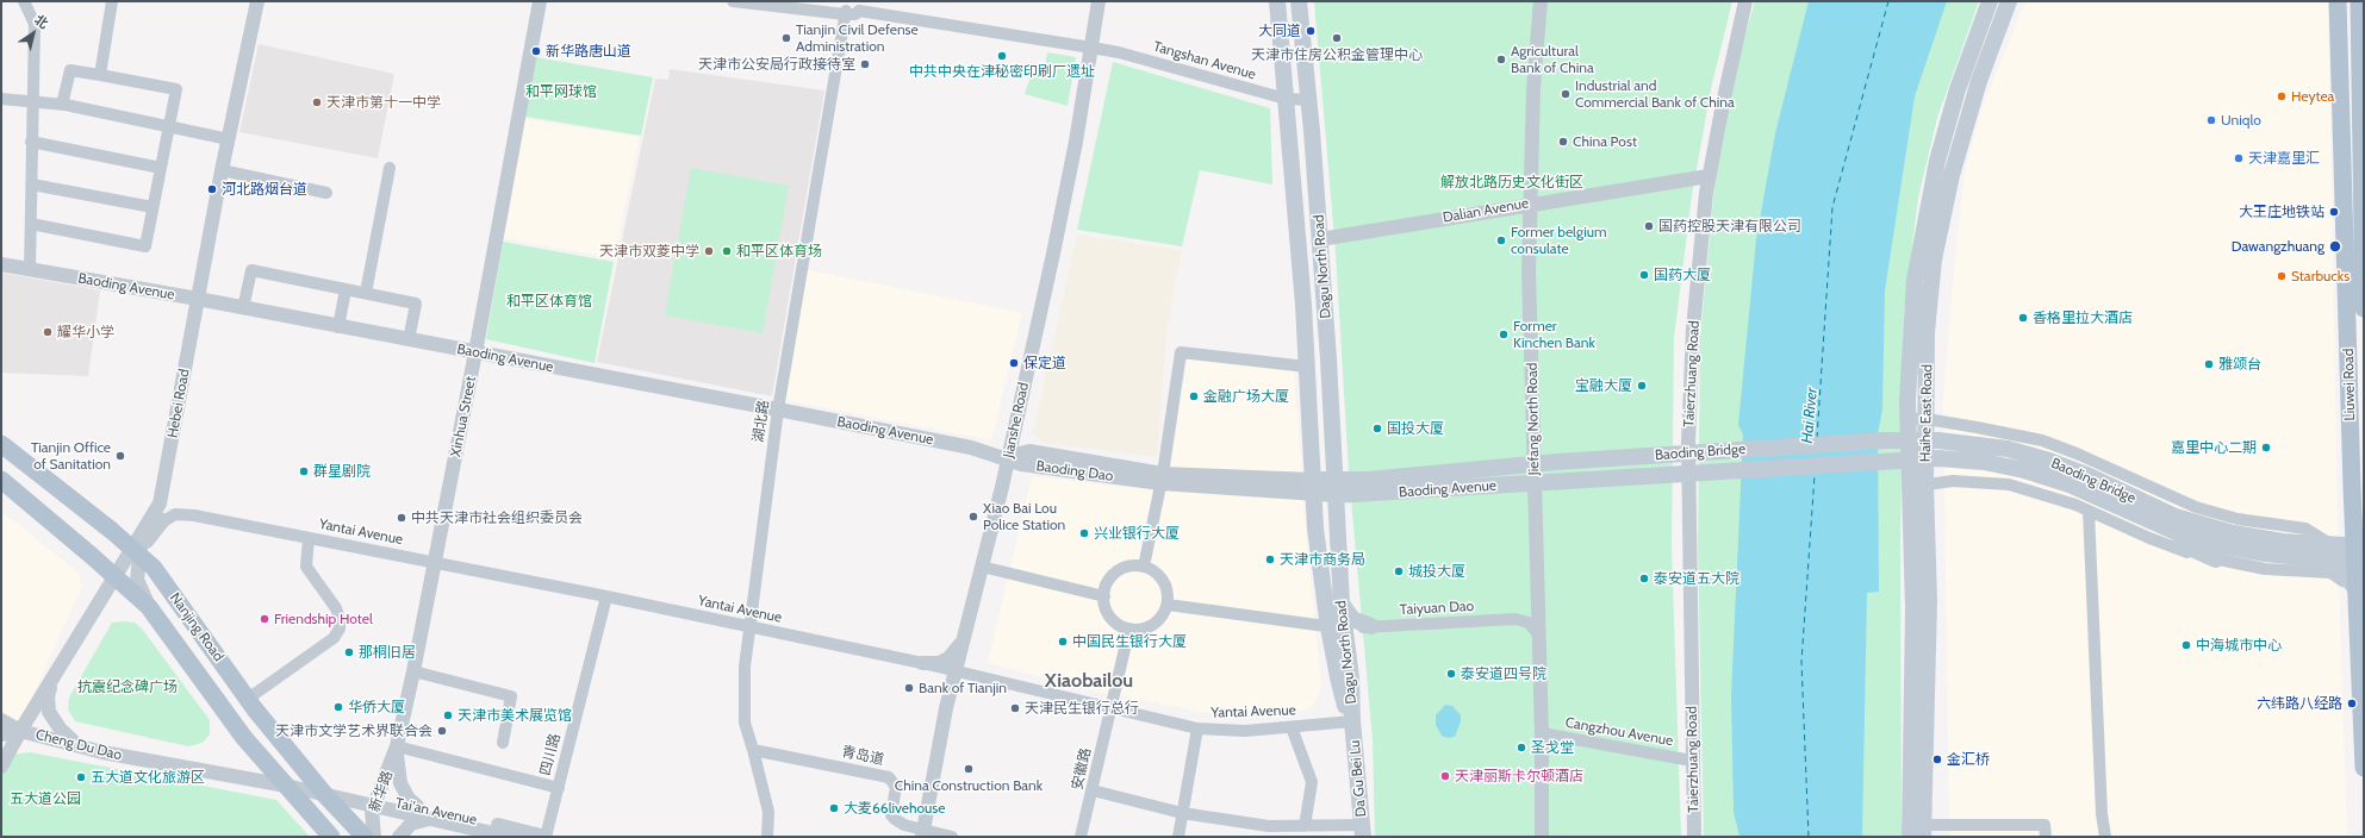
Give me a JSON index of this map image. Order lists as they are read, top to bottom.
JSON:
{
  "streets": {
    "main road": [
      "Dagu North Road",
      "Baoding Avenue",
      "Liuwei Road",
      "Haihe East Road",
      "Baoding Bridge",
      "Nanjing Road",
      "Da Gu Bei Lu"
    ],
    "street": [
      "Tangshan Avenue",
      "Dalian Avenue",
      "Taierzhuang Road",
      "Hebei Road",
      "Xinhua Street",
      "Jiefang North Road",
      "Jianshe Road",
      "湖北路",
      "Baoding Dao",
      "Yantai Avenue",
      "Taiyuan Dao",
      "Cangzhou Avenue",
      "Cheng Du Dao",
      "四川路",
      "青岛道",
      "安徽路",
      "新华路",
      "Tai'an Avenue"
    ]
  },
  "crossings": [
    ["Tangshan Avenue", "Dagu North Road"],
    ["Tangshan Avenue", "Jianshe Road"],
    ["Tangshan Avenue", "湖北路"],
    ["Dalian Avenue", "Dagu North Road"],
    ["Dalian Avenue", "Taierzhuang Road"],
    ["Dalian Avenue", "Jiefang North Road"],
    ["Dagu North Road", "Baoding Dao"],
    ["Dagu North Road", "Yantai Avenue"],
    ["Dagu North Road", "Taiyuan Dao"],
    ["Dagu North Road", "Da Gu Bei Lu"],
    ["Baoding Avenue", "Hebei Road"],
    ["Baoding Avenue", "Xinhua Street"],
    ["Baoding Avenue", "Jiefang North Road"],
    ["Baoding Avenue", "Jianshe Road"],
    ["Baoding Avenue", "湖北路"],
    ["Baoding Avenue", "Baoding Bridge"],
    ["Baoding Avenue", "Baoding Dao"],
    ["Taierzhuang Road", "Cangzhou Avenue"],
    ["Liuwei Road", "Baoding Bridge"],
    ["Hebei Road", "Yantai Avenue"],
    ["Hebei Road", "Nanjing Road"],
    ["Hebei Road", "Cheng Du Dao"],
    ["Xinhua Street", "Yantai Avenue"],
    ["Xinhua Street", "新华路"],
    ["Jiefang North Road", "Baoding Bridge"],
    ["Jiefang North Road", "Taiyuan Dao"],
    ["Jiefang North Road", "Cangzhou Avenue"],
    ["Jianshe Road", "Baoding Dao"],
    ["Jianshe Road", "Yantai Avenue"],
    ["Jianshe Road", "青岛道"],
    ["湖北路", "Yantai Avenue"],
    ["湖北路", "青岛道"],
    ["Yantai Avenue", "四川路"],
    ["Yantai Avenue", "安徽路"],
    ["Yantai Avenue", "Da Gu Bei Lu"],
    ["Taiyuan Dao", "安徽路"],
    ["Nanjing Road", "Cheng Du Dao"],
    ["Cheng Du Dao", "新华路"],
    ["Cheng Du Dao", "Tai'an Avenue"],
    ["四川路", "Tai'an Avenue"],
    ["新华路", "Tai'an Avenue"]
  ],
  "districts": ["Xiaobailou"],
  "water": ["Hai River"],
  "parks": [
    "和平网球馆",
    "解放北路历史文化街区",
    "和平区体育馆",
    "抗震纪念碑广场",
    "五大道公园"
  ],
  "places": [
    "大同道",
    "Tianjin Civil Defense Administration",
    "天津市住房公积金管理中心",
    "新华路唐山道",
    "中共中央在津秘密印刷厂遗址",
    "Agricultural Bank of China",
    "天津市公安局行政接待室",
    "Industrial and Commercial Bank of China",
    "Heytea",
    "天津市第十一中学",
    "Uniqlo",
    "China Post",
    "天津嘉里汇",
    "河北路烟台道",
    "大王庄地铁站",
    "国药控股天津有限公司",
    "Former belgium consulate",
    "Dawangzhuang",
    "天津市双菱中学",
    "和平区体育场",
    "国药大厦",
    "Starbucks",
    "香格里拉大酒店",
    "耀华小学",
    "Former Kinchen Bank",
    "保定道",
    "雅颂台",
    "宝融大厦",
    "金融广场大厦",
    "国投大厦",
    "嘉里中心二期",
    "Tianjin Office of Sanitation",
    "群星剧院",
    "Xiao Bai Lou Police Station",
    "中共天津市社会组织委员会",
    "兴业银行大厦",
    "天津市商务局",
    "城投大厦",
    "泰安道五大院",
    "Friendship Hotel",
    "中国民生银行大厦",
    "中海城市中心",
    "那桐旧居",
    "泰安道四号院",
    "Bank of Tianjin",
    "六纬路八经路",
    "华侨大厦",
    "天津民生银行总行",
    "天津市美术展览馆",
    "天津市文学艺术界联合会",
    "圣戈堂",
    "金汇桥",
    "China Construction Bank",
    "天津丽斯卡尔顿酒店",
    "五大道文化旅游区",
    "大麦66livehouse"
  ],
  "north": "top right"
}
